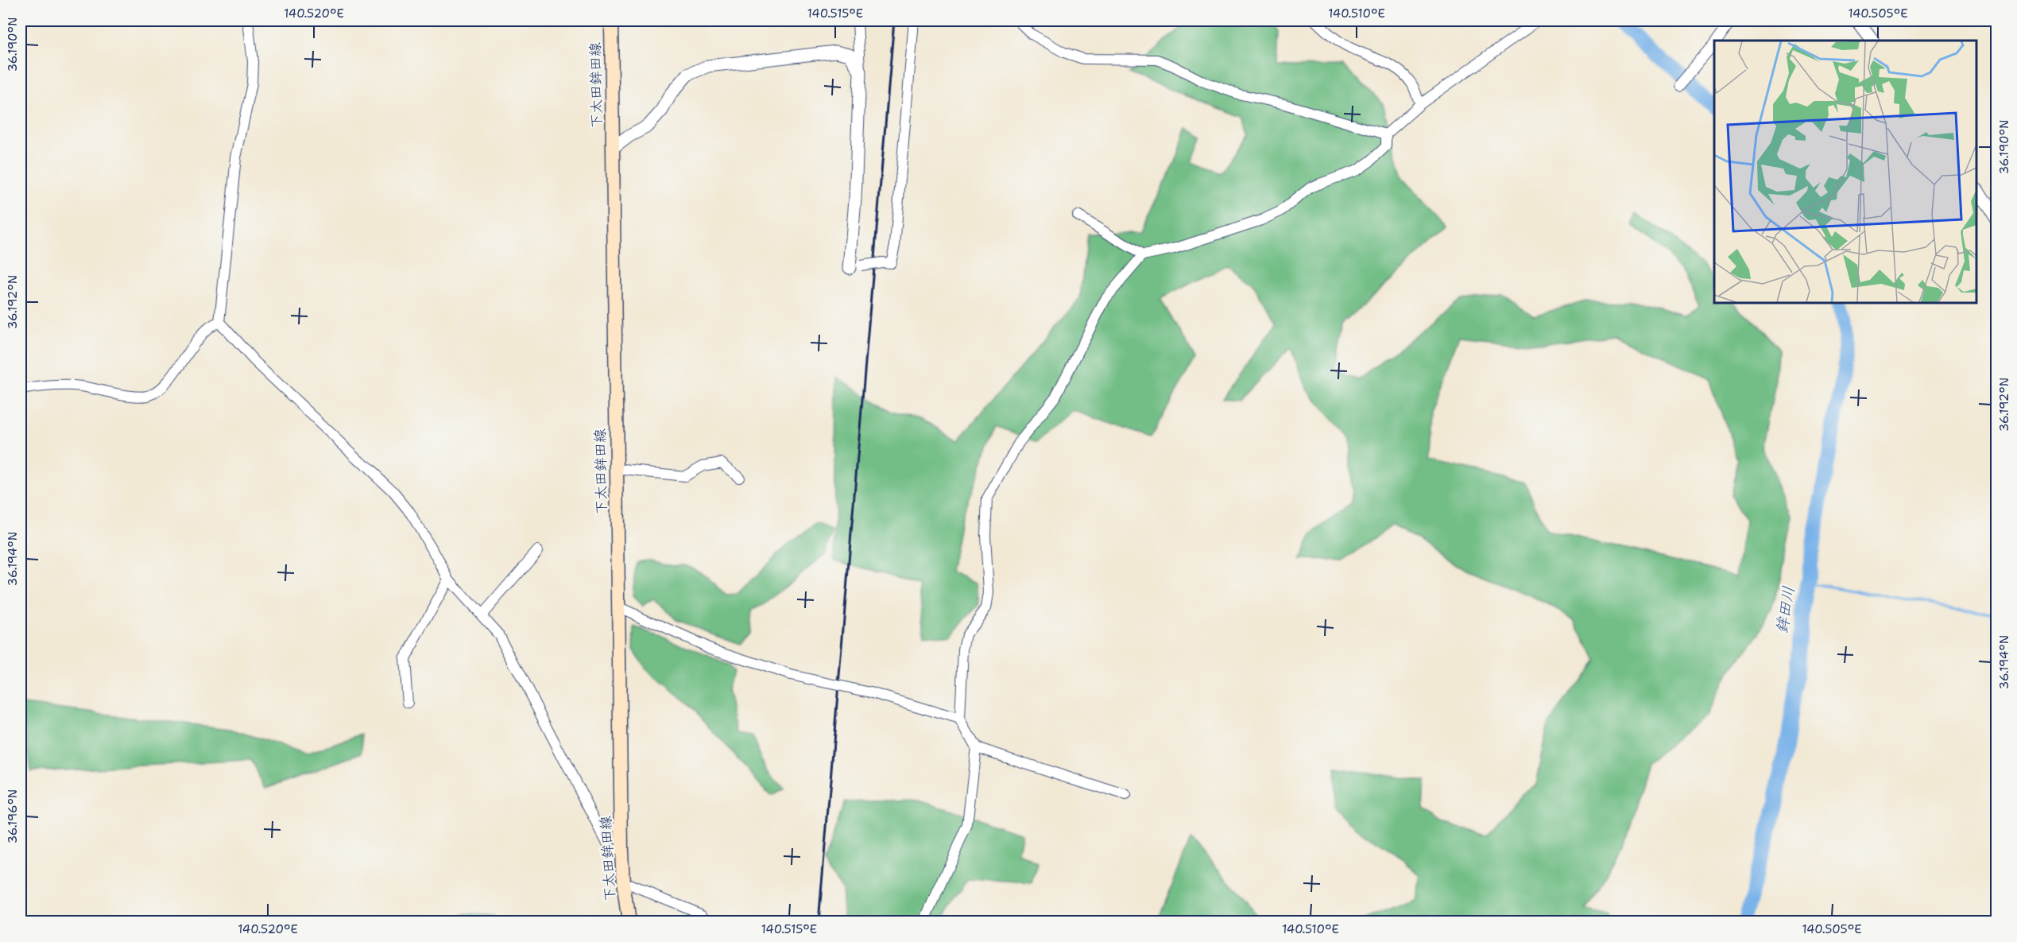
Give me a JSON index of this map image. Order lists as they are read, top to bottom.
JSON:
{
  "streets": {
    "main road": ["下太田鉾田線"]
  },
  "water": ["鉾田川"],
  "coordinates": [
    "140.520°E",
    "140.515°E",
    "140.510°E",
    "140.505°E",
    "36.190°N",
    "36.192°N",
    "36.194°N",
    "36.196°N"
  ]
}
